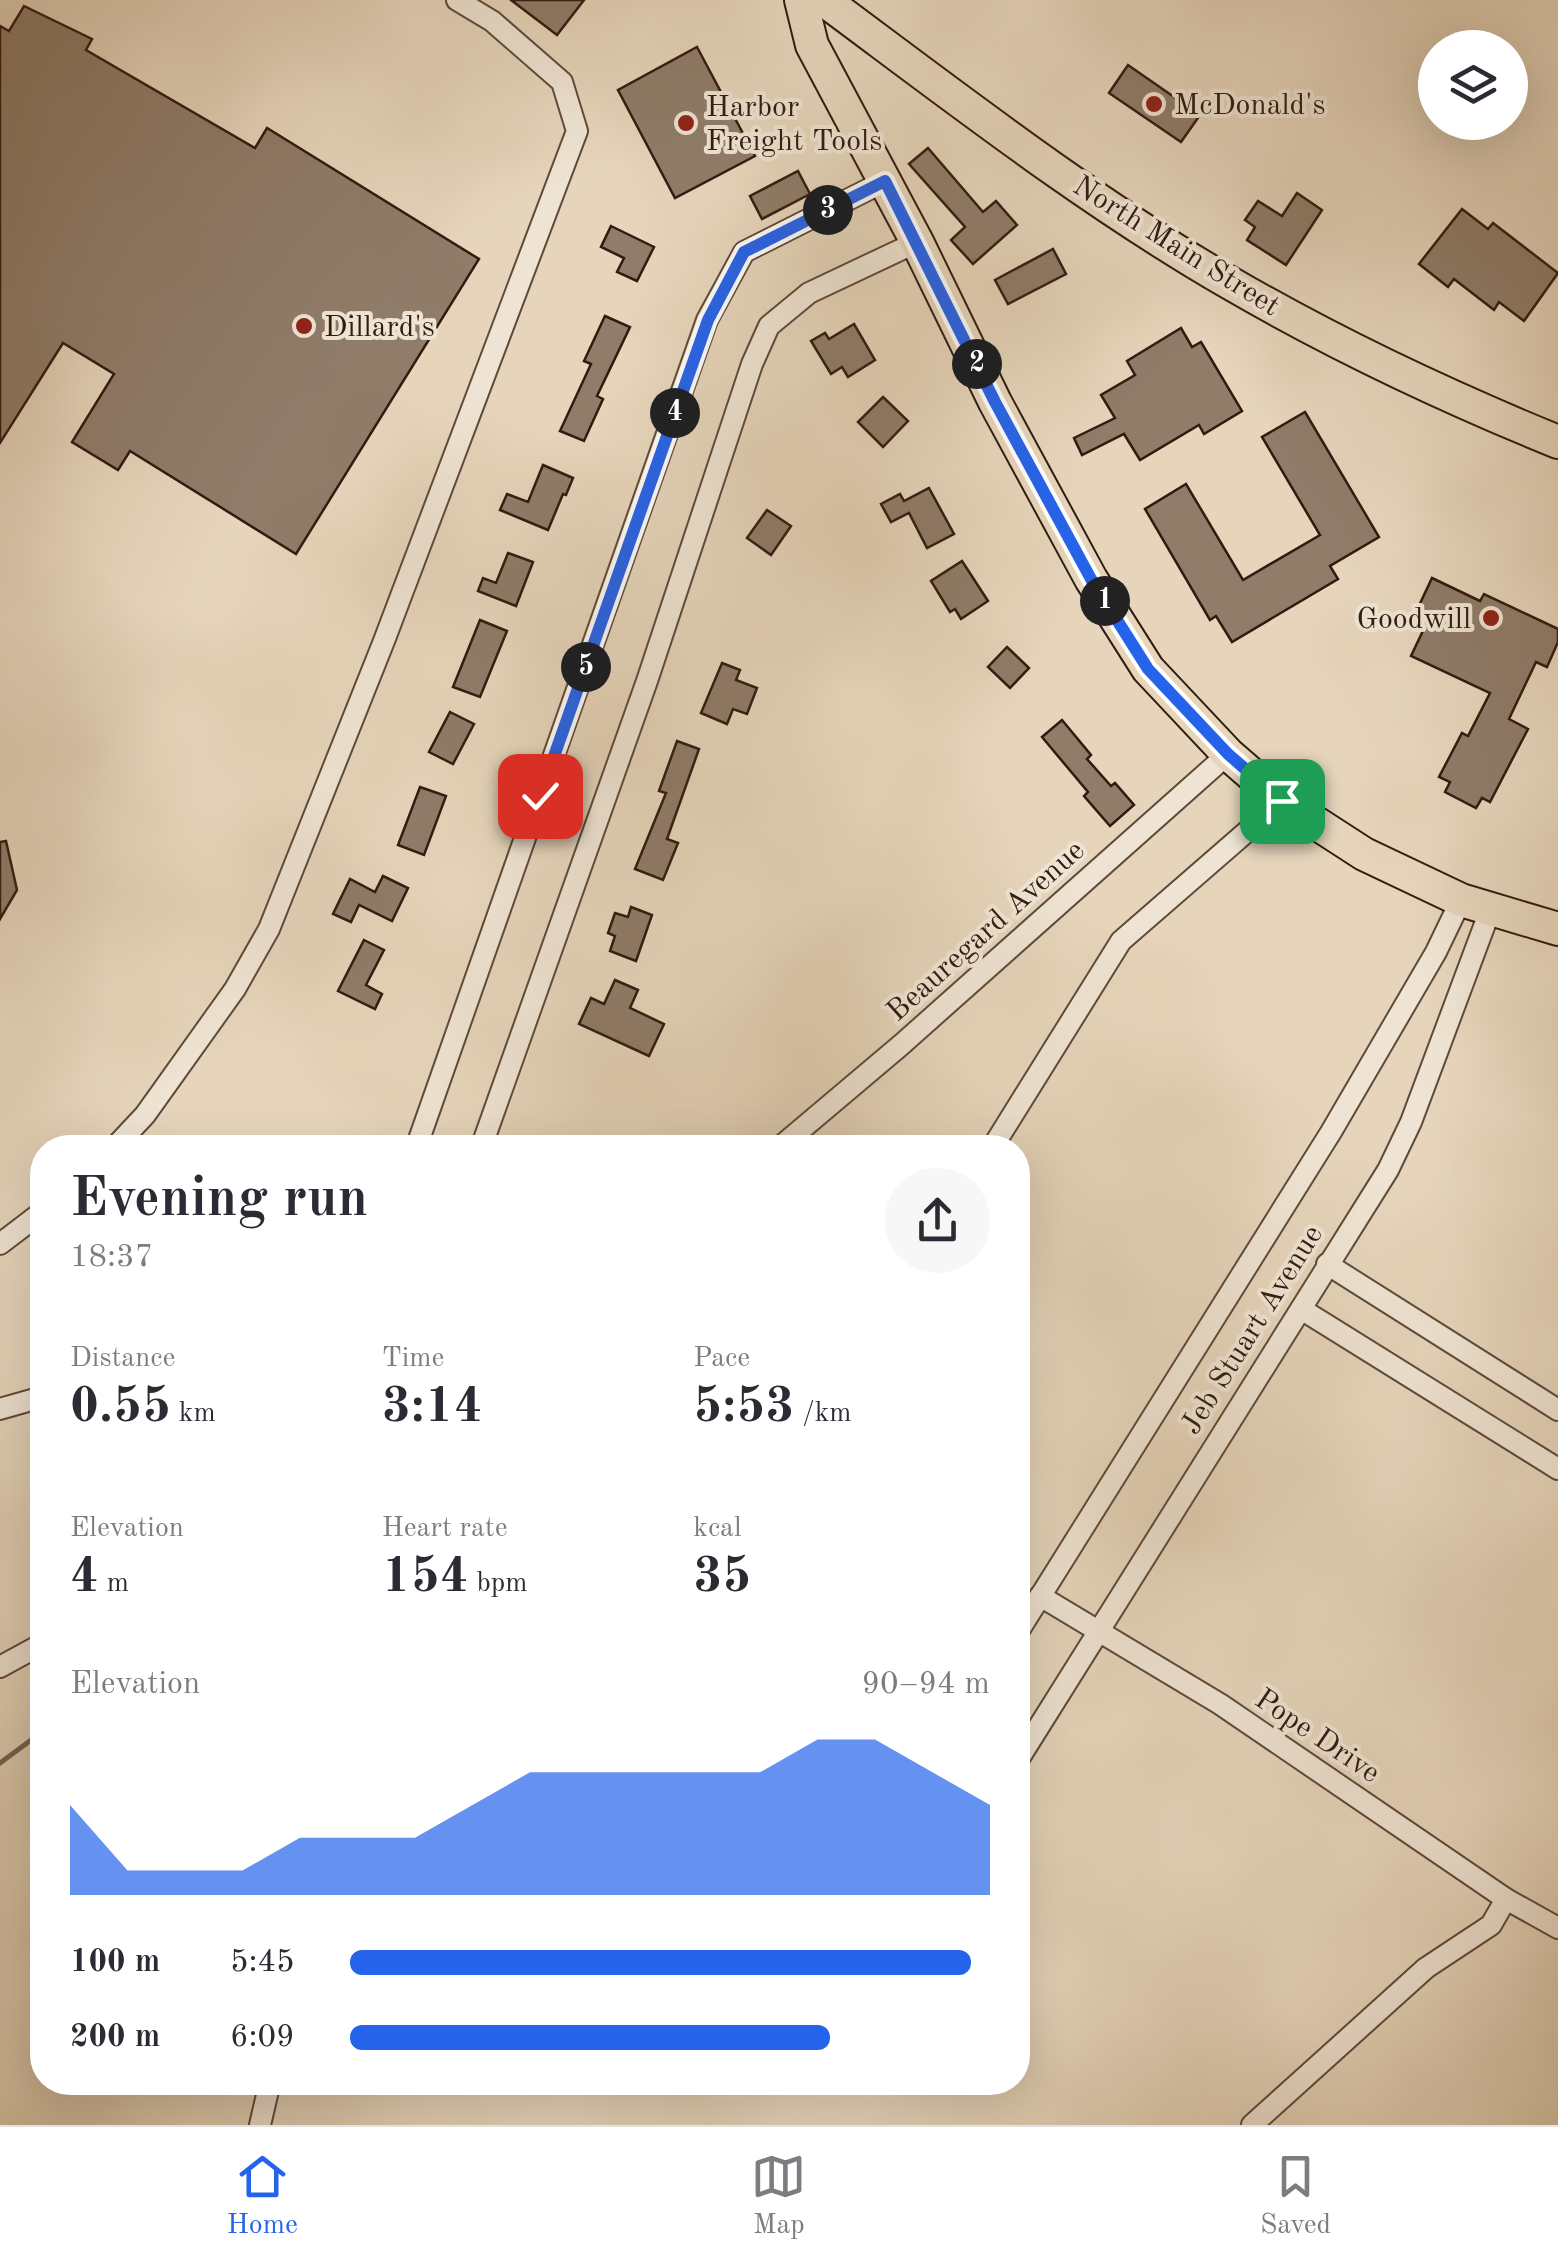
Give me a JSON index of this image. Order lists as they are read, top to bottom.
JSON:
{
  "streets": {
    "main road": ["North Main Street"],
    "street": ["Beauregard Avenue", "Jeb Stuart Avenue", "Pope Drive"]
  },
  "crossings": [
    ["Jeb Stuart Avenue", "Pope Drive"]
  ],
  "places": [
    "McDonald's",
    "Harbor Freight Tools",
    "Dillard's",
    "Goodwill"
  ],
  "page": {
    "pins": [
      "3",
      "2",
      "4",
      "1",
      "5"
    ],
    "heading": ["Evening run", "18:37"],
    "stats": [
      ["Distance", "0.55 km"],
      ["Time", "3:14"],
      ["Pace", "5:53 /km"],
      ["Elevation", "4 m"],
      ["Heart rate", "154 bpm"],
      ["kcal", "35"]
    ],
    "chart": ["Elevation", "90–94 m"],
    "list": [
      {
        "name": "100 m",
        "note": "5:45"
      },
      {
        "name": "200 m",
        "note": "6:09"
      }
    ],
    "tabs": ["Home", "Map", "Saved"]
  }
}
